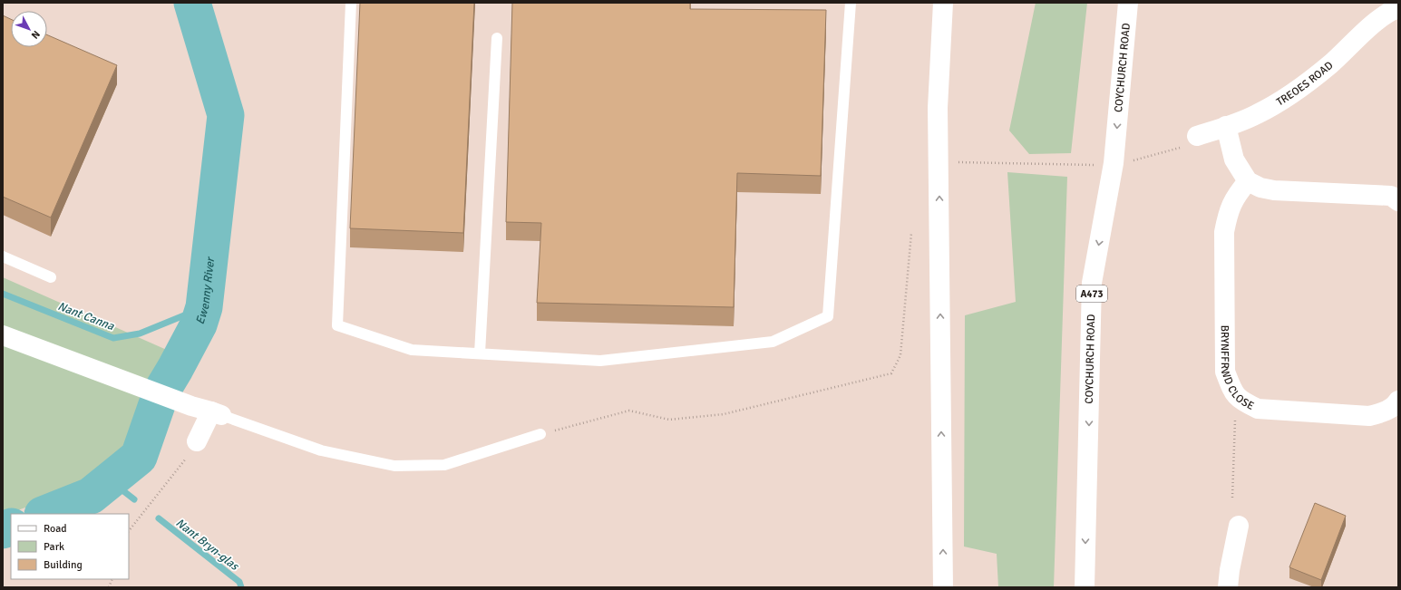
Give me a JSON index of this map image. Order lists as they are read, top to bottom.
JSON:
{
  "streets": {
    "street": [
      "COYCHURCH ROAD",
      "TREOES ROAD",
      "A473",
      "BRYNFFRWD CLOSE"
    ]
  },
  "water": ["Ewenny River", "Nant Canna", "Nant Bryn-glas"],
  "legend": ["Road", "Park", "Building"],
  "north": "bottom right"
}
